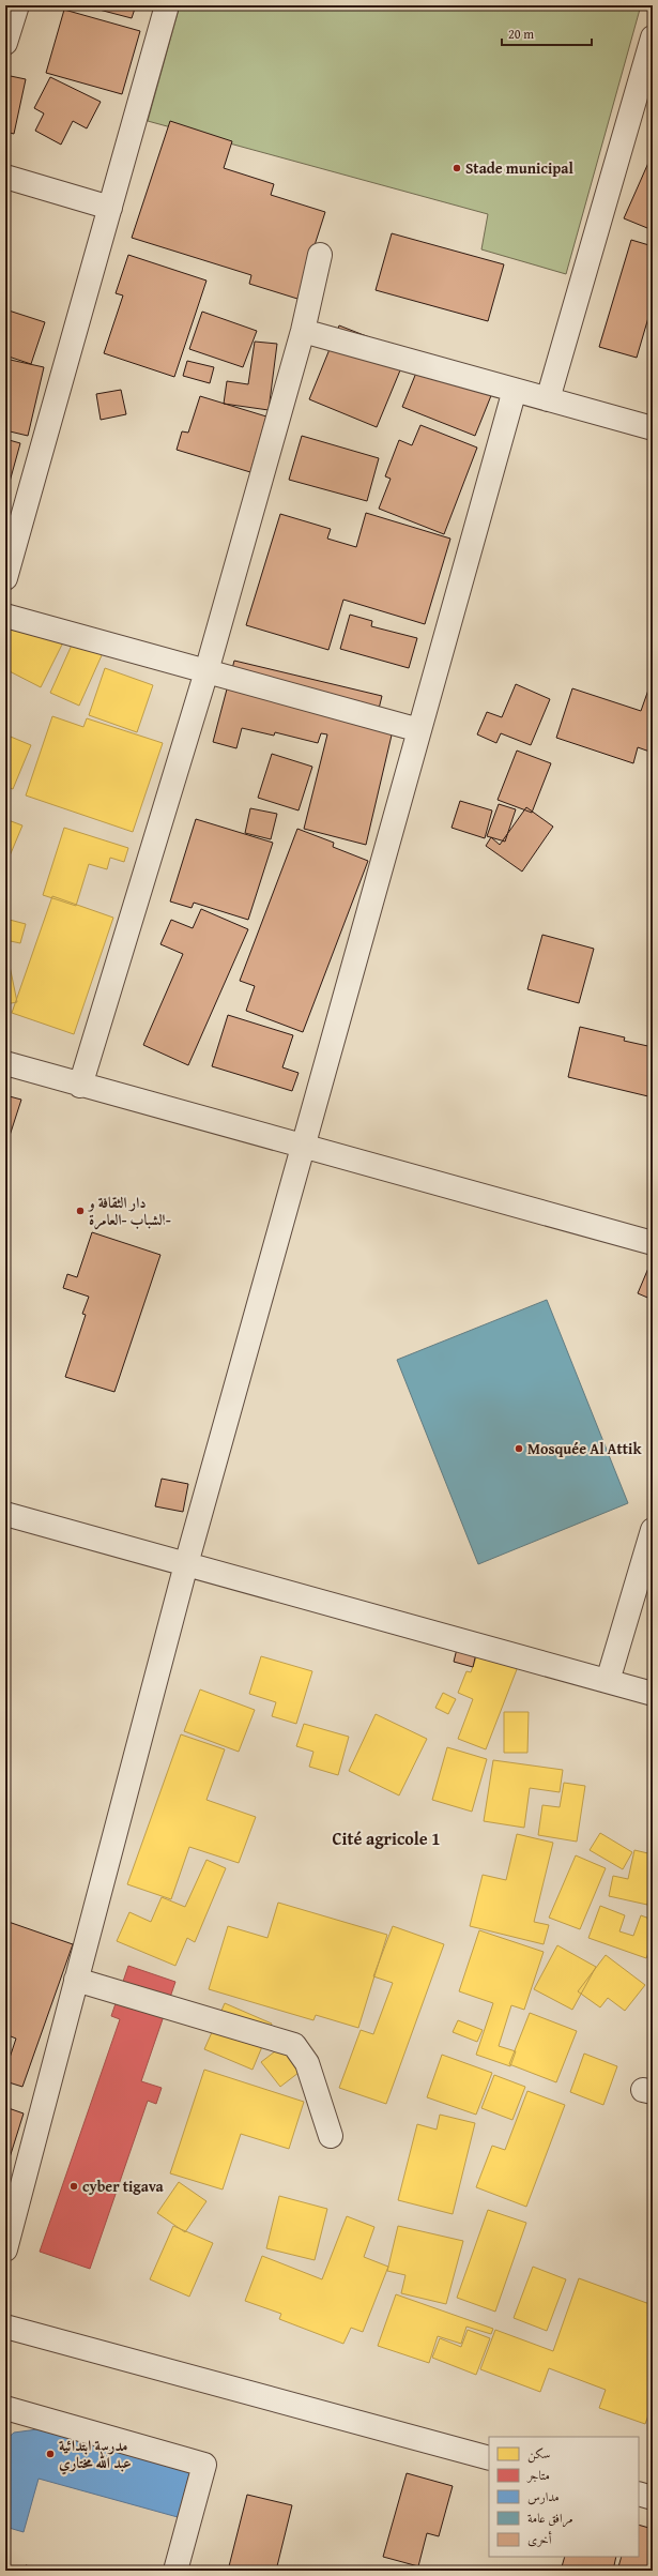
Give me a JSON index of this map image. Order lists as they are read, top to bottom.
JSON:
{
  "districts": ["Cité agricole 1"],
  "places": [
    "Stade municipal",
    "دار الثقافة و الشباب -العامرة-",
    "Mosquée Al Attik",
    "cyber tigava",
    "مدرسة ابتدائية عبد الله مختاري"
  ],
  "legend": [
    "سكن",
    "متاجر",
    "مدارس",
    "مرافق عامة",
    "أخرى"
  ],
  "scale_bar": "20 m"
}
